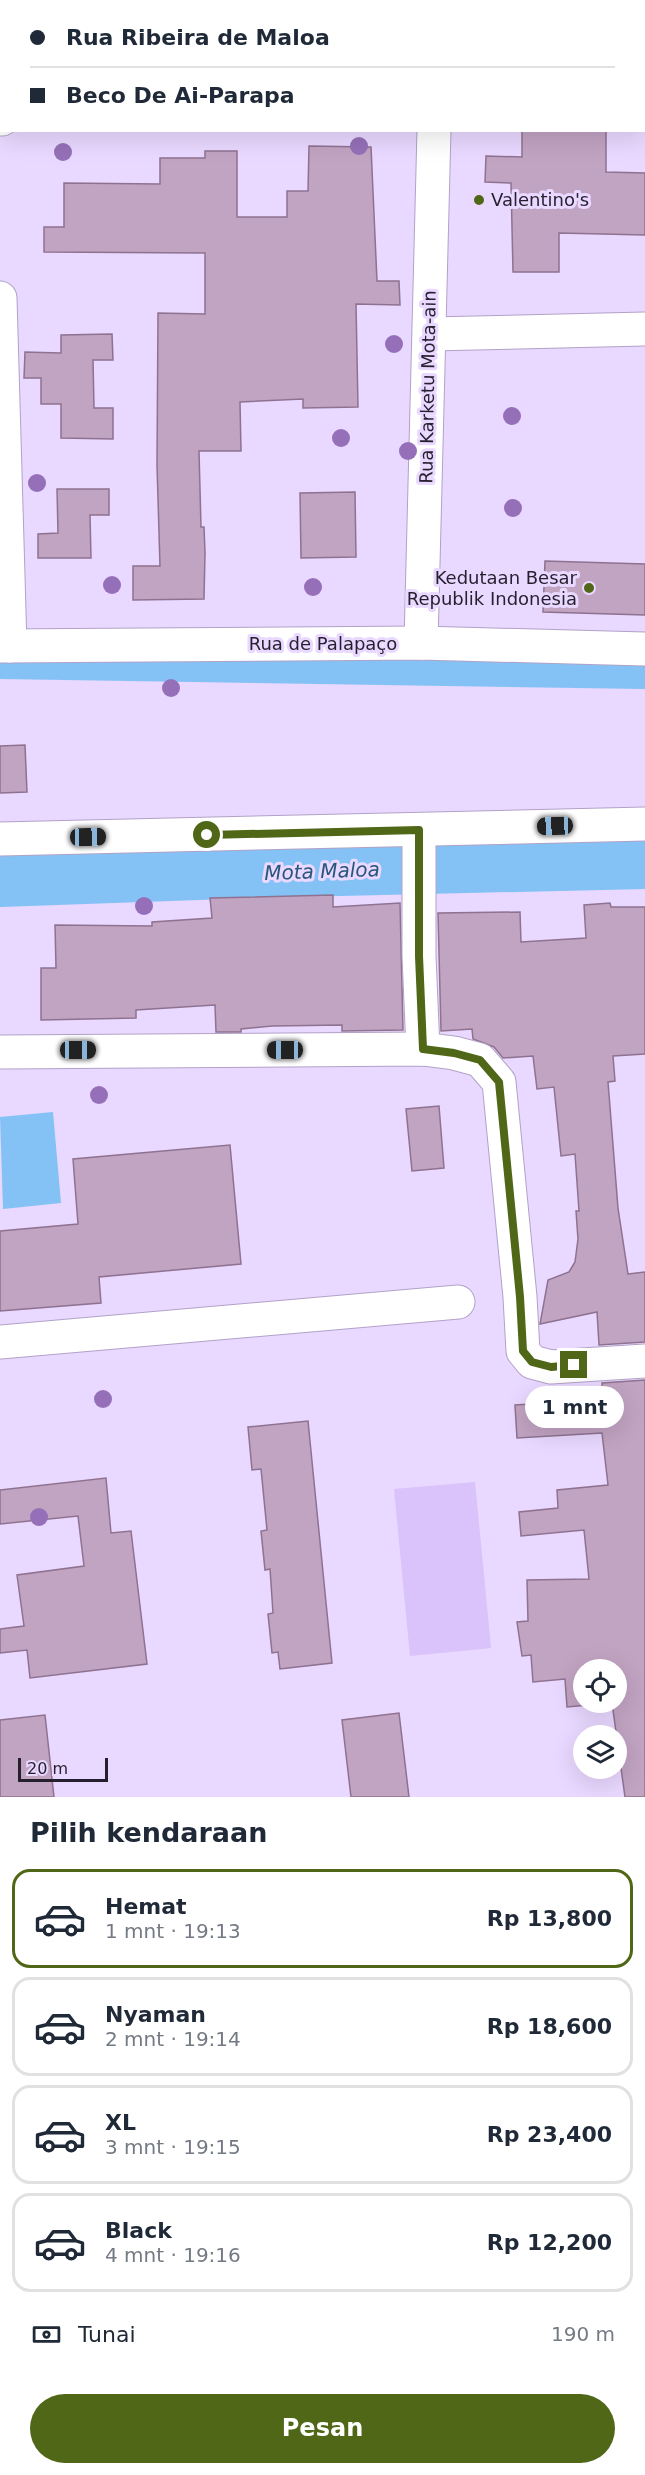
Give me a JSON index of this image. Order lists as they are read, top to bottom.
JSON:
{
  "streets": {
    "street": ["Rua Karketu Mota-ain", "Rua de Palapaço"]
  },
  "crossings": [
    ["Rua Karketu Mota-ain", "Rua de Palapaço"]
  ],
  "water": ["Mota Maloa"],
  "places": ["Valentino's", "Kedutaan Besar Republik Indonesia"],
  "scale_bar": "20 m",
  "page": {
    "banner": ["Rua Ribeira de Maloa", "Beco De Ai-Parapa"],
    "bubble": "1 mnt",
    "scale": "20 m",
    "heading": "Pilih kendaraan",
    "list": [
      {
        "name": "Hemat",
        "note": "1 mnt · 19:13",
        "value": "Rp 13,800"
      },
      {
        "name": "Nyaman",
        "note": "2 mnt · 19:14",
        "value": "Rp 18,600"
      },
      {
        "name": "XL",
        "note": "3 mnt · 19:15",
        "value": "Rp 23,400"
      },
      {
        "name": "Black",
        "note": "4 mnt · 19:16",
        "value": "Rp 12,200"
      }
    ],
    "pay": ["Tunai", "190 m"],
    "buttons": "Pesan"
  }
}
